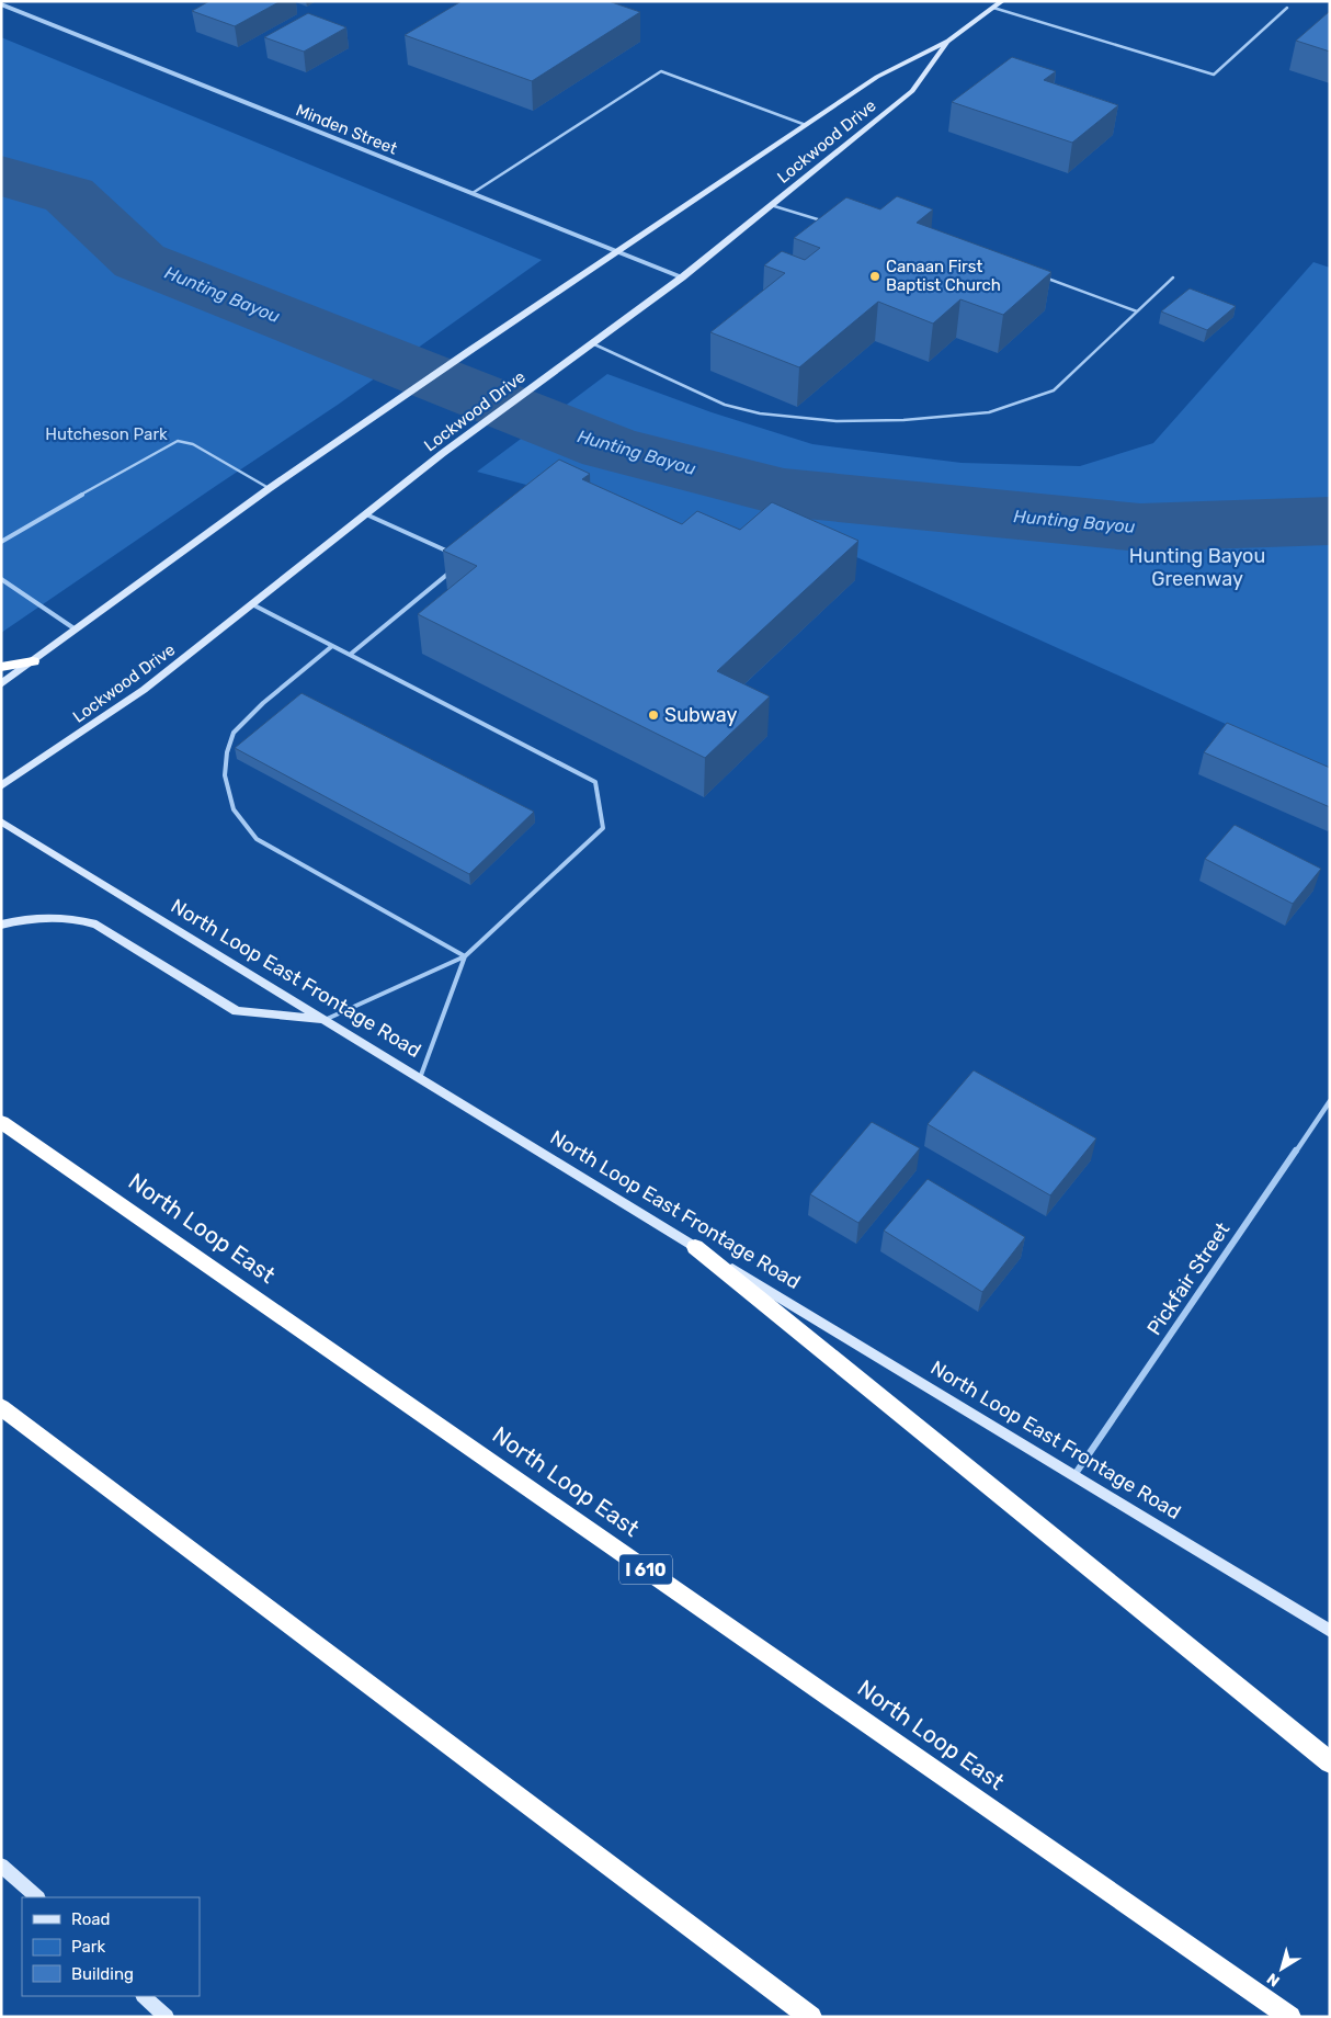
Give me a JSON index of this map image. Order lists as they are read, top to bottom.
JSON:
{
  "streets": {
    "highway": ["North Loop East", "I 610"],
    "main road": ["Lockwood Drive", "North Loop East Frontage Road"],
    "street": ["Minden Street", "Pickfair Street"]
  },
  "crossings": [
    ["Minden Street", "Lockwood Drive"],
    ["North Loop East Frontage Road", "Pickfair Street"]
  ],
  "water": ["Hunting Bayou"],
  "parks": ["Hutcheson Park", "Hunting Bayou Greenway"],
  "places": ["Canaan First Baptist Church", "Subway"],
  "legend": ["Road", "Park", "Building"],
  "north": "bottom left"
}
